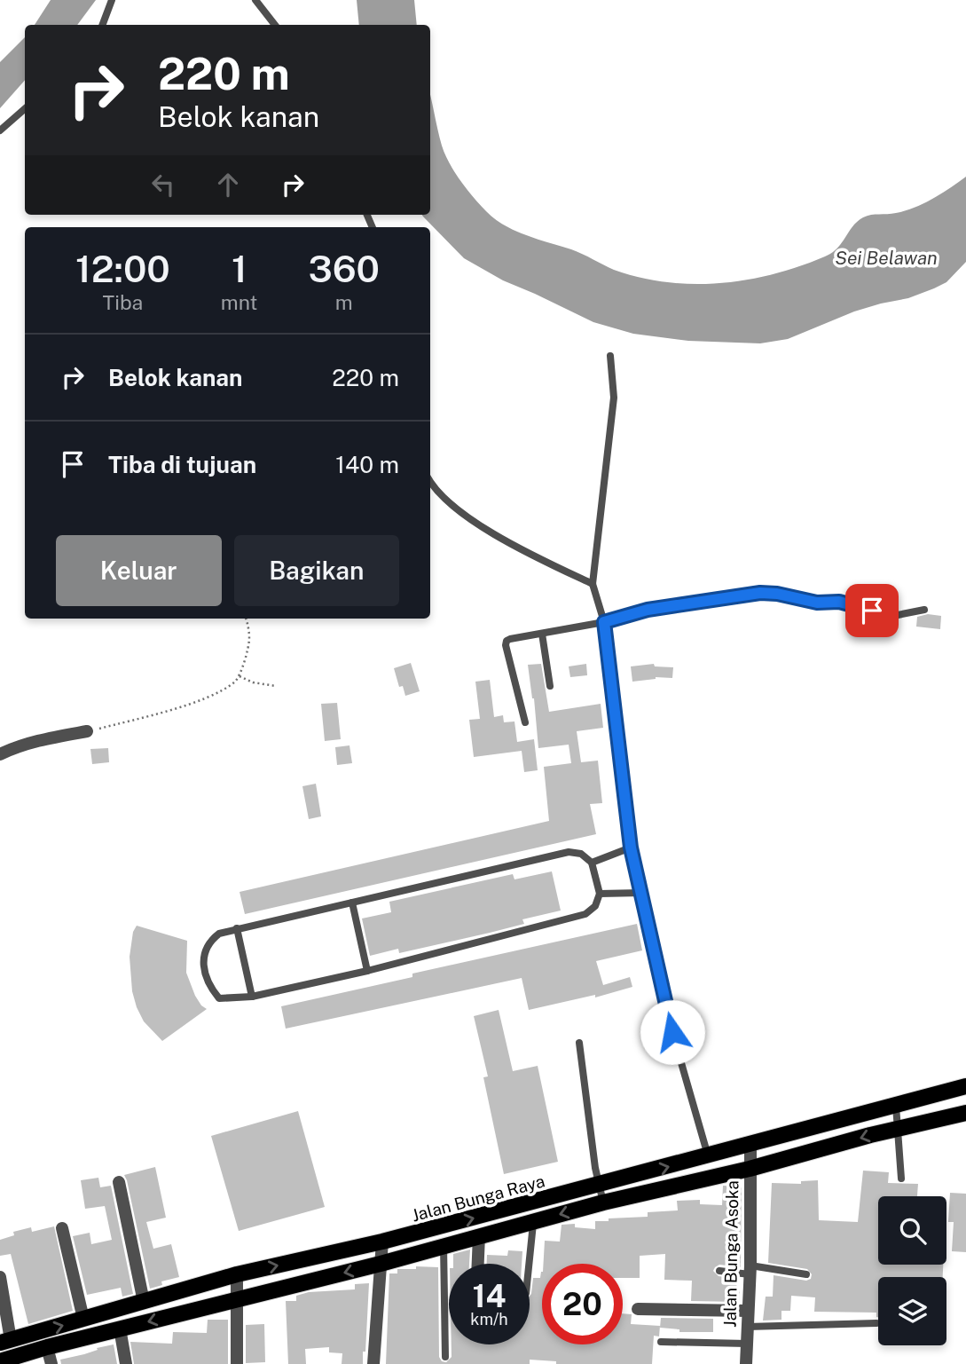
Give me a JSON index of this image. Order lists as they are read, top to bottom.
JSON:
{
  "streets": {
    "main road": ["Jalan Bunga Raya"],
    "street": ["Jalan Bunga Asoka"]
  },
  "crossings": [
    ["Jalan Bunga Raya", "Jalan Bunga Asoka"]
  ],
  "water": ["Sei Belawan"],
  "page": {
    "turn": ["220 m", "Belok kanan"],
    "eta": [
      "12:00",
      "Tiba",
      "1",
      "mnt",
      "360",
      "m"
    ],
    "list": [
      {
        "name": "Belok kanan",
        "value": "220 m"
      },
      {
        "name": "Tiba di tujuan",
        "value": "140 m"
      }
    ],
    "buttons": ["Keluar", "Bagikan"],
    "speed": "14 km/h",
    "limit": "20"
  }
}
